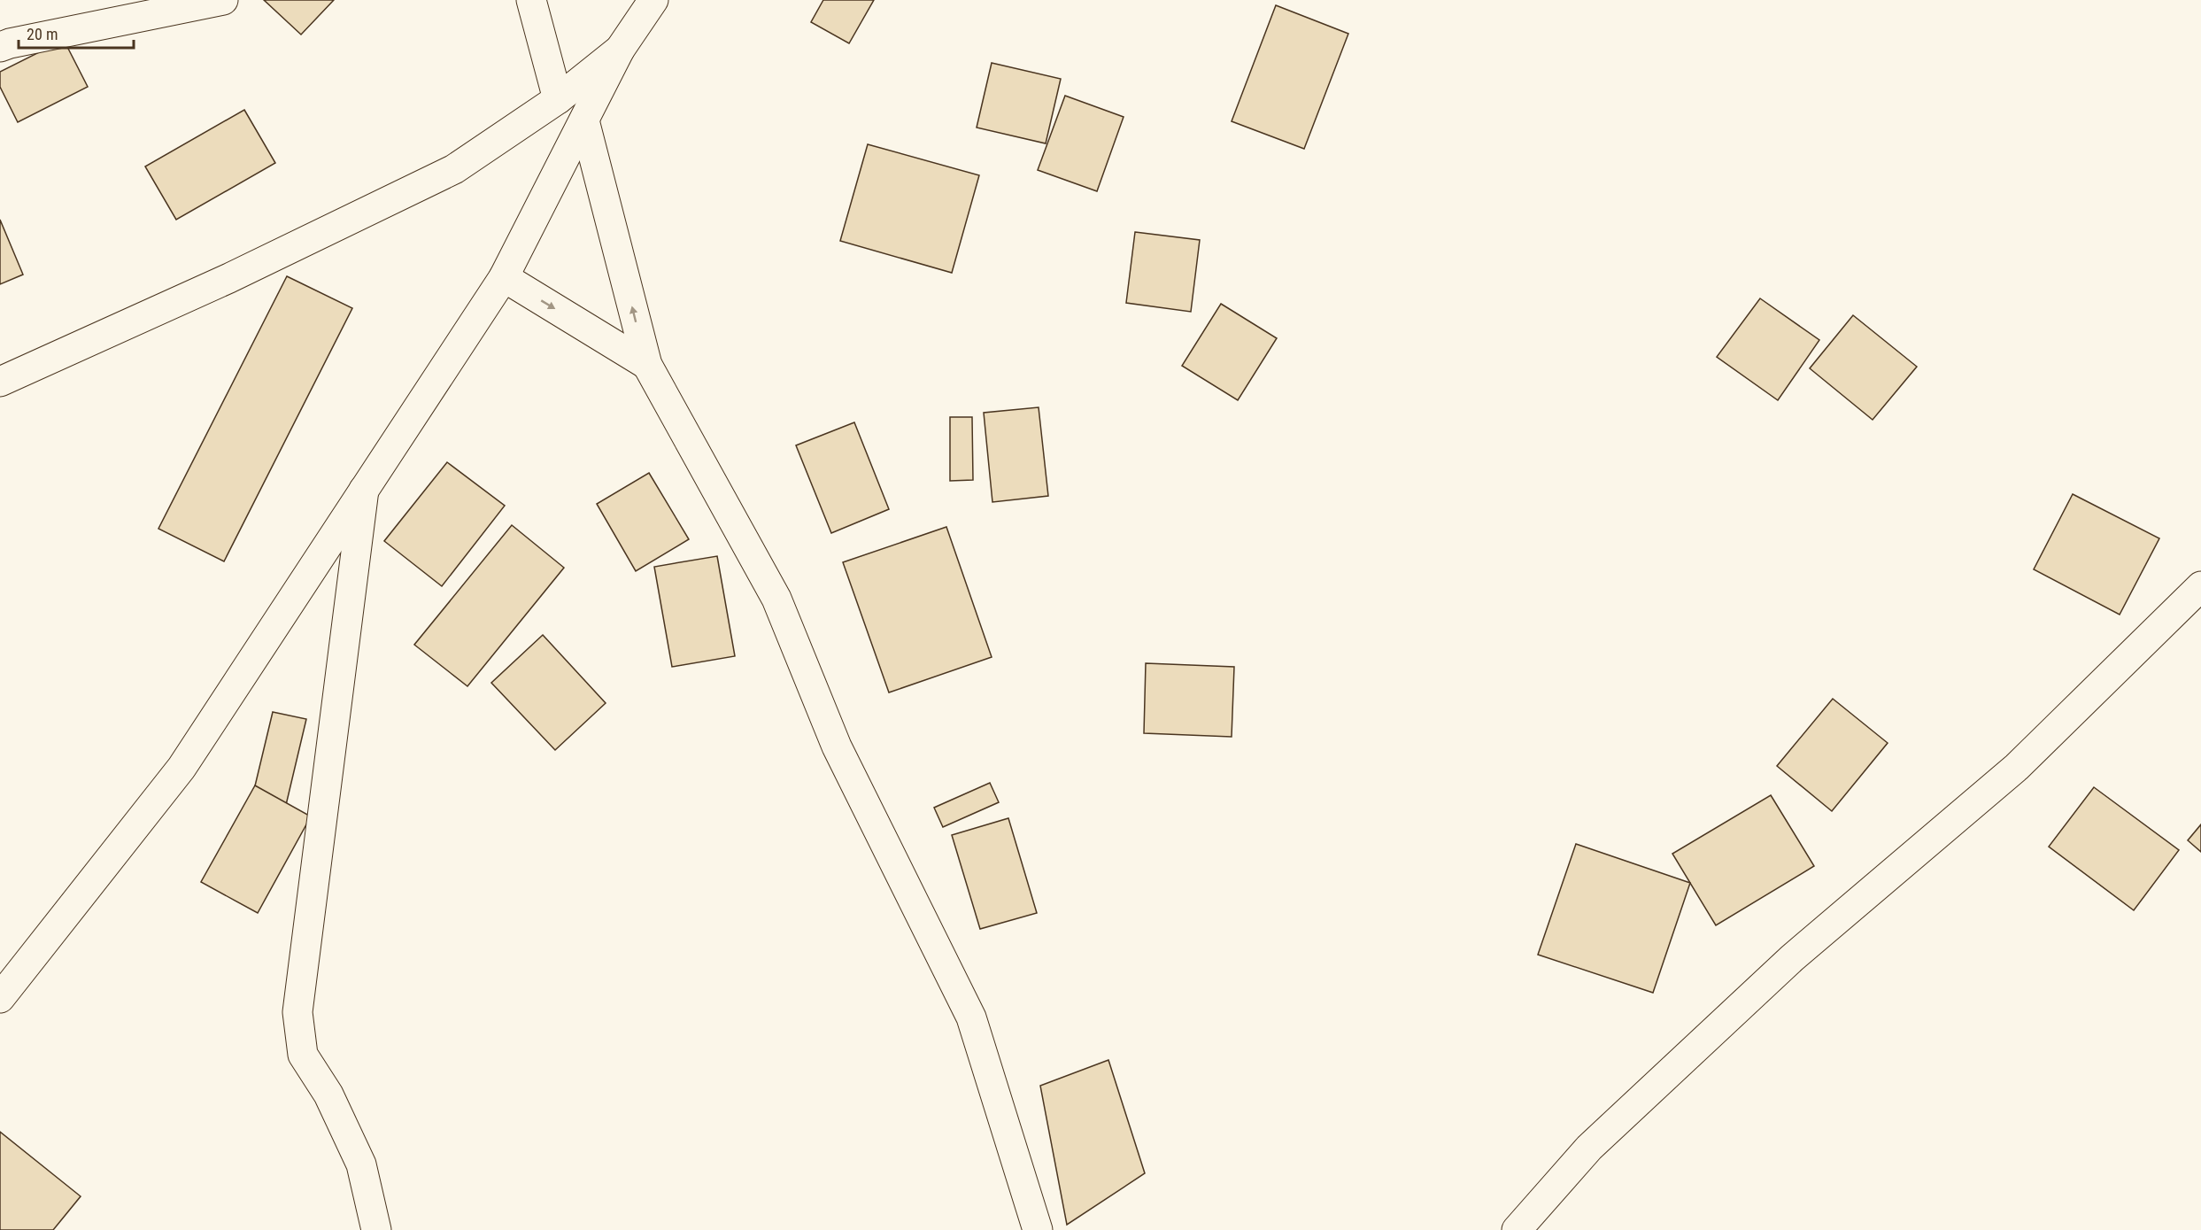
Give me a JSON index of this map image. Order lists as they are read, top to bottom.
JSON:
{
  "scale_bar": "20 m"
}
